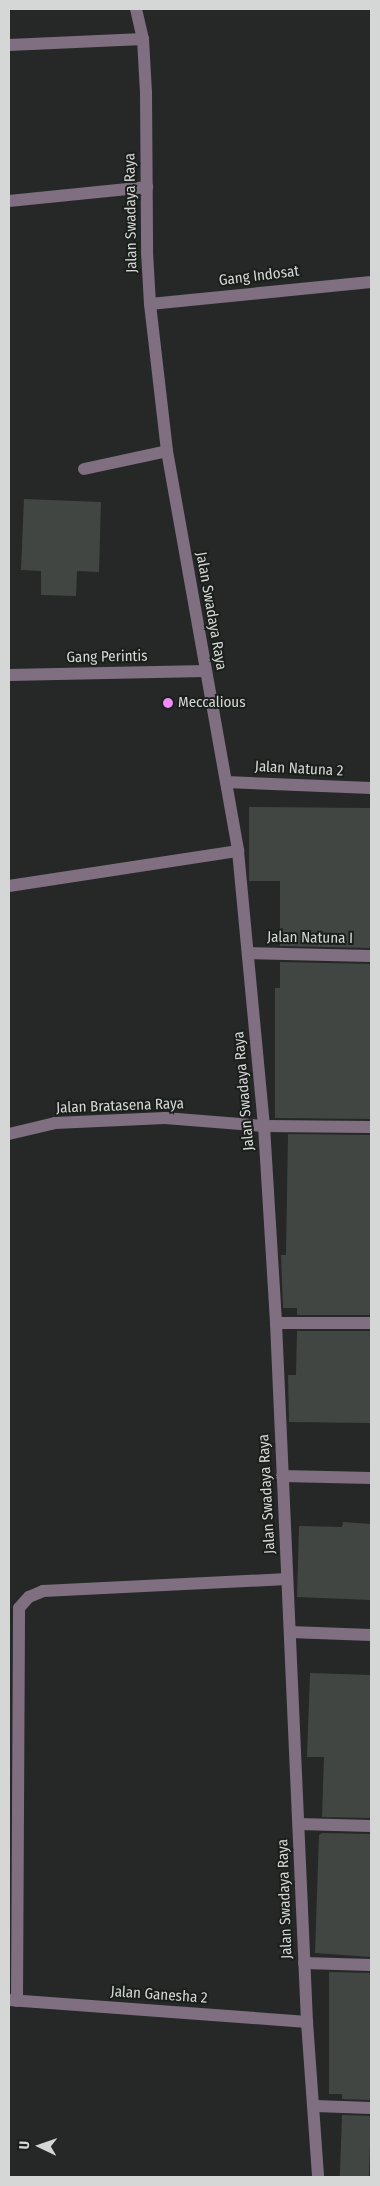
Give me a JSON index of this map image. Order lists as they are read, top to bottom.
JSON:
{
  "streets": {
    "street": [
      "Jalan Swadaya Raya",
      "Gang Indosat",
      "Gang Perintis",
      "Jalan Natuna 2",
      "Jalan Natuna I",
      "Jalan Bratasena Raya",
      "Jalan Ganesha 2"
    ]
  },
  "crossings": [
    ["Jalan Swadaya Raya", "Gang Indosat"],
    ["Jalan Swadaya Raya", "Gang Perintis"],
    ["Jalan Swadaya Raya", "Jalan Natuna 2"],
    ["Jalan Swadaya Raya", "Jalan Natuna I"],
    ["Jalan Swadaya Raya", "Jalan Bratasena Raya"],
    ["Jalan Swadaya Raya", "Jalan Ganesha 2"]
  ],
  "places": ["Meccalious"],
  "north": "left"
}
